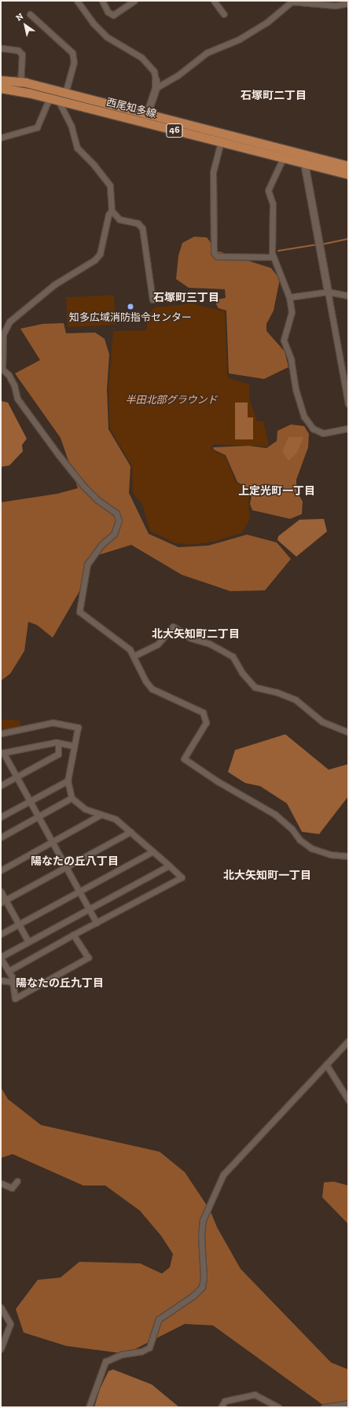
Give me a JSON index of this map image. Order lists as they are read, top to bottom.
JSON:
{
  "streets": {
    "main road": ["西尾知多線", "46"]
  },
  "districts": [
    "石塚町二丁目",
    "石塚町三丁目",
    "上定光町一丁目",
    "北大矢知町二丁目",
    "陽なたの丘八丁目",
    "北大矢知町一丁目",
    "陽なたの丘九丁目"
  ],
  "parks": ["半田北部グラウンド"],
  "places": ["知多広域消防指令センター"],
  "north": "top left"
}
